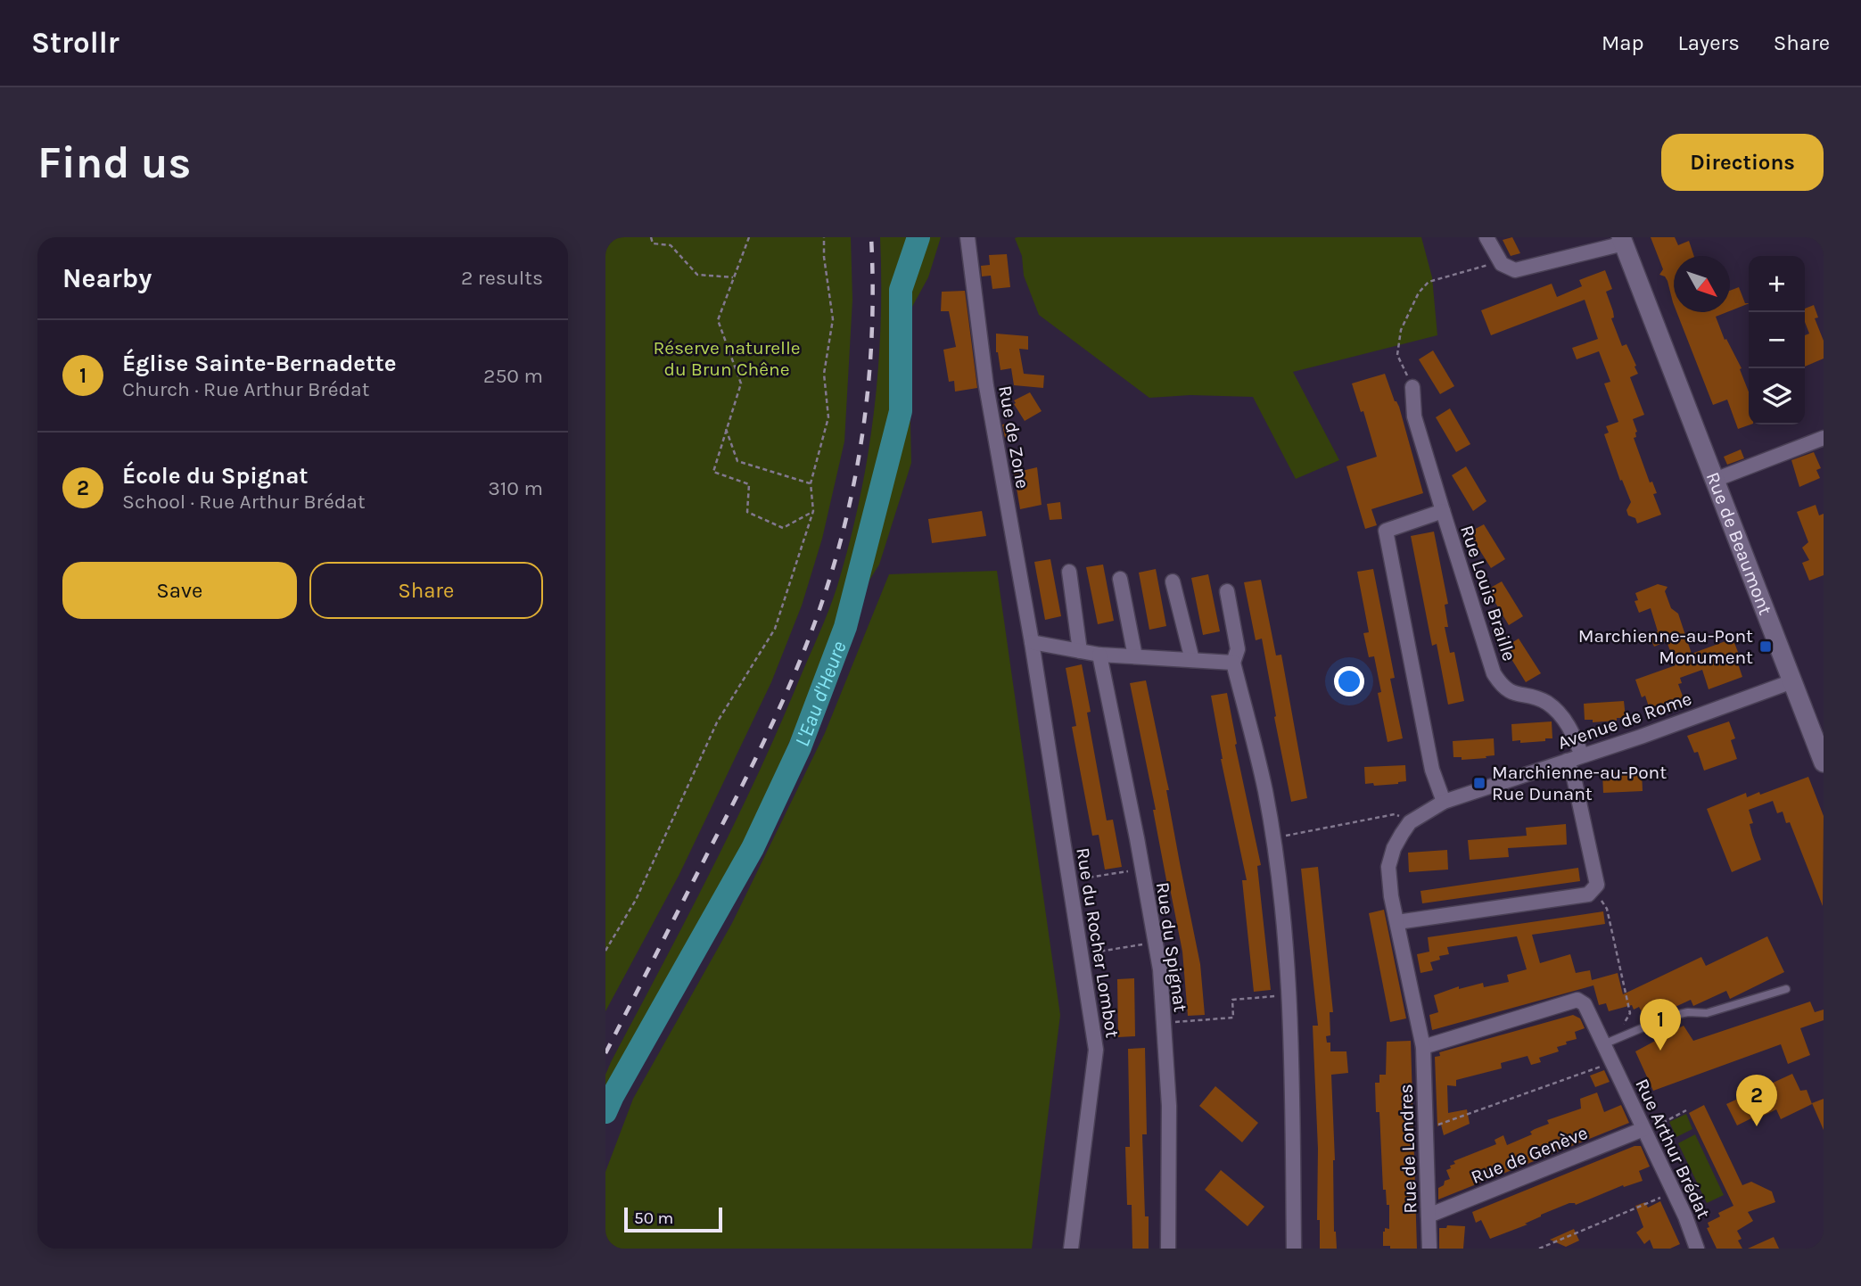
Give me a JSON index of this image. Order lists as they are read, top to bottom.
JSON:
{
  "streets": {
    "main road": ["Rue de Beaumont"],
    "street": [
      "Rue de Zone",
      "Rue Louis Braille",
      "Avenue de Rome",
      "Rue du Rocher Lombot",
      "Rue du Spignat",
      "Rue de Londres",
      "Rue Arthur Brédat",
      "Rue de Genève"
    ]
  },
  "crossings": [
    ["Rue de Zone", "Rue du Rocher Lombot"],
    ["Rue de Beaumont", "Avenue de Rome"],
    ["Rue Louis Braille", "Avenue de Rome"],
    ["Avenue de Rome", "Rue de Londres"],
    ["Avenue de Rome", "Rue Arthur Brédat"],
    ["Rue de Londres", "Rue Arthur Brédat"],
    ["Rue de Londres", "Rue de Genève"],
    ["Rue Arthur Brédat", "Rue de Genève"]
  ],
  "water": ["L'Eau d'Heure"],
  "parks": ["Réserve naturelle du Brun Chêne"],
  "places": {
    "transit": ["Marchienne-au-Pont Monument", "Marchienne-au-Pont Rue Dunant"]
  },
  "scale_bar": "50 m",
  "north": "bottom right",
  "page": {
    "header": "Strollr",
    "nav": ["Map", "Layers", "Share"],
    "buttons": [
      "Directions",
      ["Save", "Share"]
    ],
    "title": "Find us",
    "heading": ["Nearby", "2 results"],
    "map_buttons": ["+", "−"],
    "list": [
      {
        "mark": "1",
        "name": "Église Sainte-Bernadette",
        "note": "Church · Rue Arthur Brédat",
        "value": "250 m"
      },
      {
        "mark": "2",
        "name": "École du Spignat",
        "note": "School · Rue Arthur Brédat",
        "value": "310 m"
      }
    ],
    "pins": ["1", "2"],
    "scale": "50 m"
  }
}
